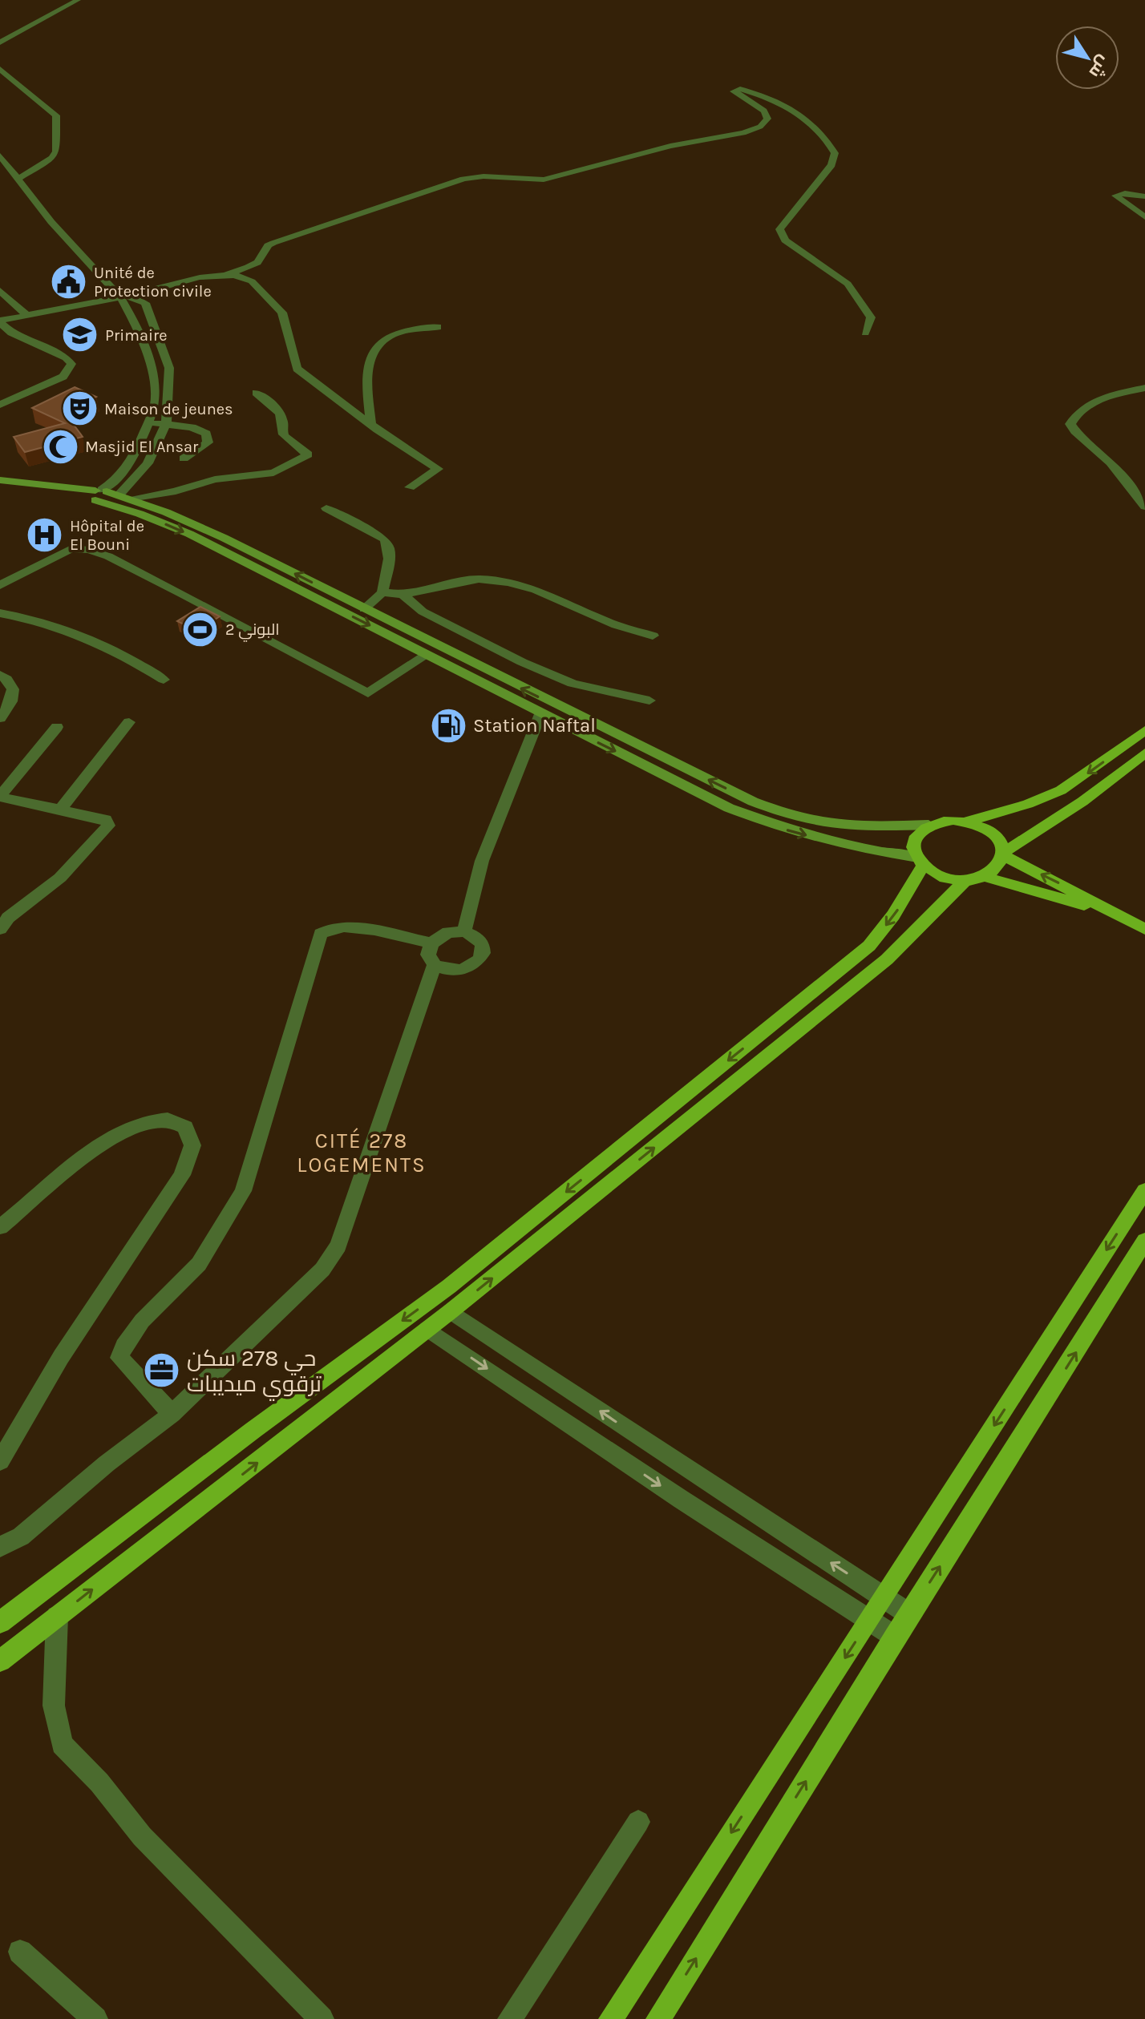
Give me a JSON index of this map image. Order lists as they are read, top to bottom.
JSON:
{
  "districts": ["CITÉ 278 LOGEMENTS"],
  "places": {
    "public building": ["Unité de Protection civile"],
    "school or university": ["Primaire"],
    "theatre": ["Maison de jeunes"],
    "mosque": ["Masjid El Ansar"],
    "hospital": ["Hôpital de El Bouni"],
    "sports": ["البوني 2"],
    "fuel station": ["Station Naftal"],
    "office": ["حي 278 سكن ترقوي ميديبات"]
  },
  "north": "bottom right"
}
